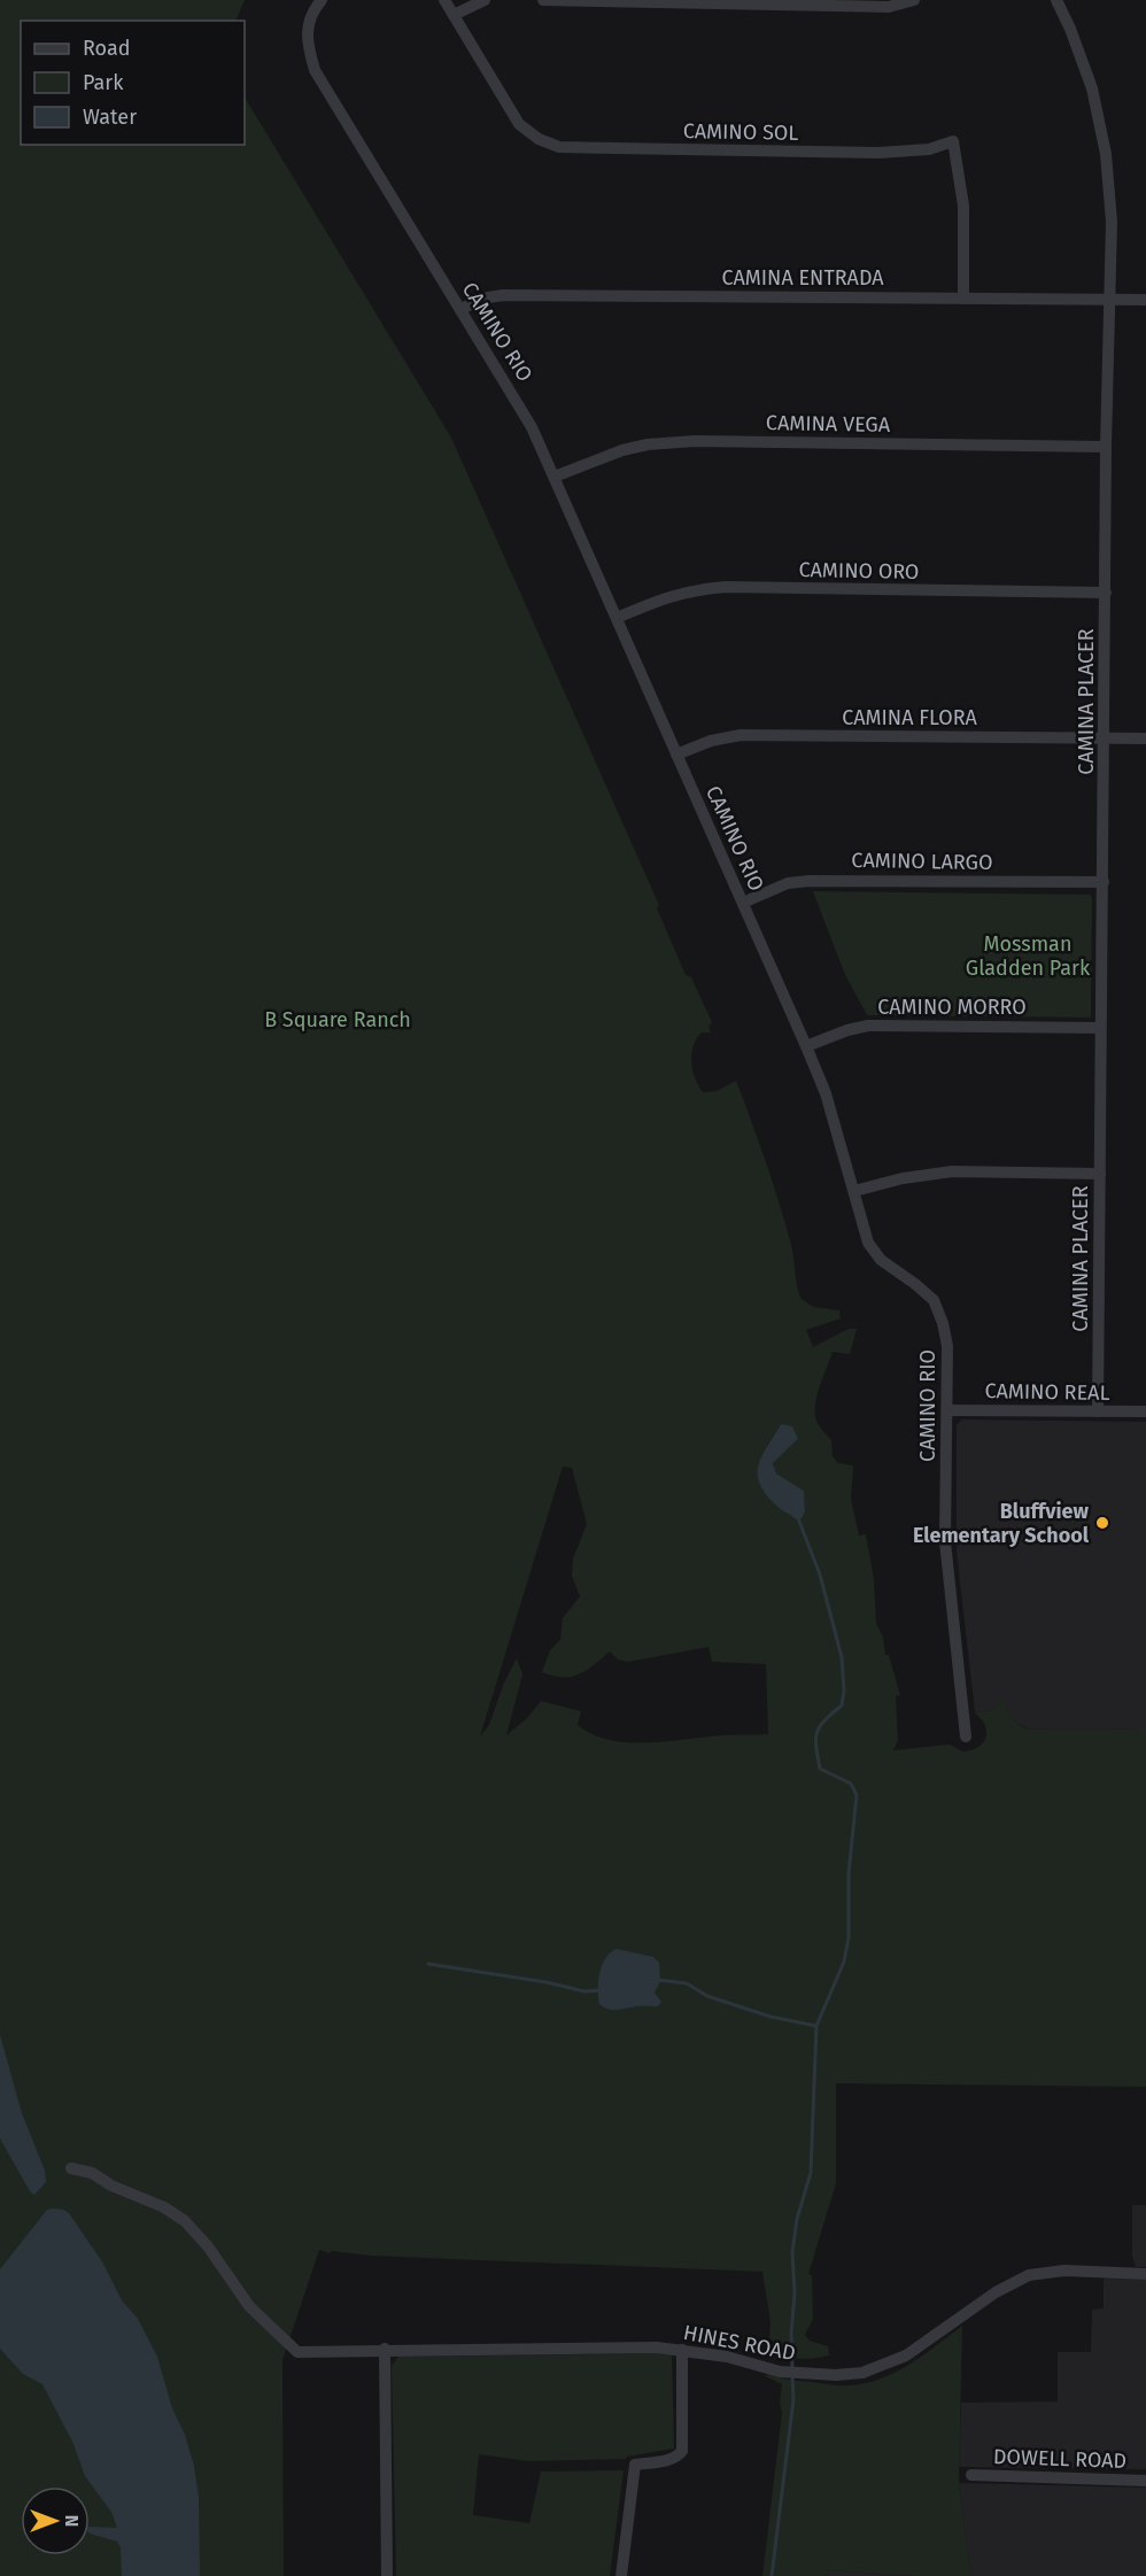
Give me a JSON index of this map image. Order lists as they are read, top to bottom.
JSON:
{
  "streets": {
    "street": [
      "CAMINO SOL",
      "CAMINA ENTRADA",
      "CAMINO RIO",
      "CAMINA VEGA",
      "CAMINO ORO",
      "CAMINA PLACER",
      "CAMINA FLORA",
      "CAMINO LARGO",
      "CAMINO MORRO",
      "CAMINO REAL",
      "HINES ROAD",
      "DOWELL ROAD"
    ]
  },
  "crossings": [
    ["CAMINO SOL", "CAMINA ENTRADA"],
    ["CAMINA ENTRADA", "CAMINO RIO"],
    ["CAMINA ENTRADA", "CAMINA PLACER"],
    ["CAMINO RIO", "CAMINA VEGA"],
    ["CAMINO RIO", "CAMINO ORO"],
    ["CAMINO RIO", "CAMINA FLORA"],
    ["CAMINO RIO", "CAMINO LARGO"],
    ["CAMINO RIO", "CAMINO MORRO"],
    ["CAMINO RIO", "CAMINO REAL"],
    ["CAMINA VEGA", "CAMINA PLACER"],
    ["CAMINO ORO", "CAMINA PLACER"],
    ["CAMINA PLACER", "CAMINA FLORA"],
    ["CAMINA PLACER", "CAMINO LARGO"],
    ["CAMINA PLACER", "CAMINO MORRO"],
    ["CAMINA PLACER", "CAMINO REAL"]
  ],
  "parks": ["Mossman Gladden Park", "B Square Ranch"],
  "places": ["Bluffview Elementary School"],
  "legend": ["Road", "Park", "Water"],
  "north": "right"
}
